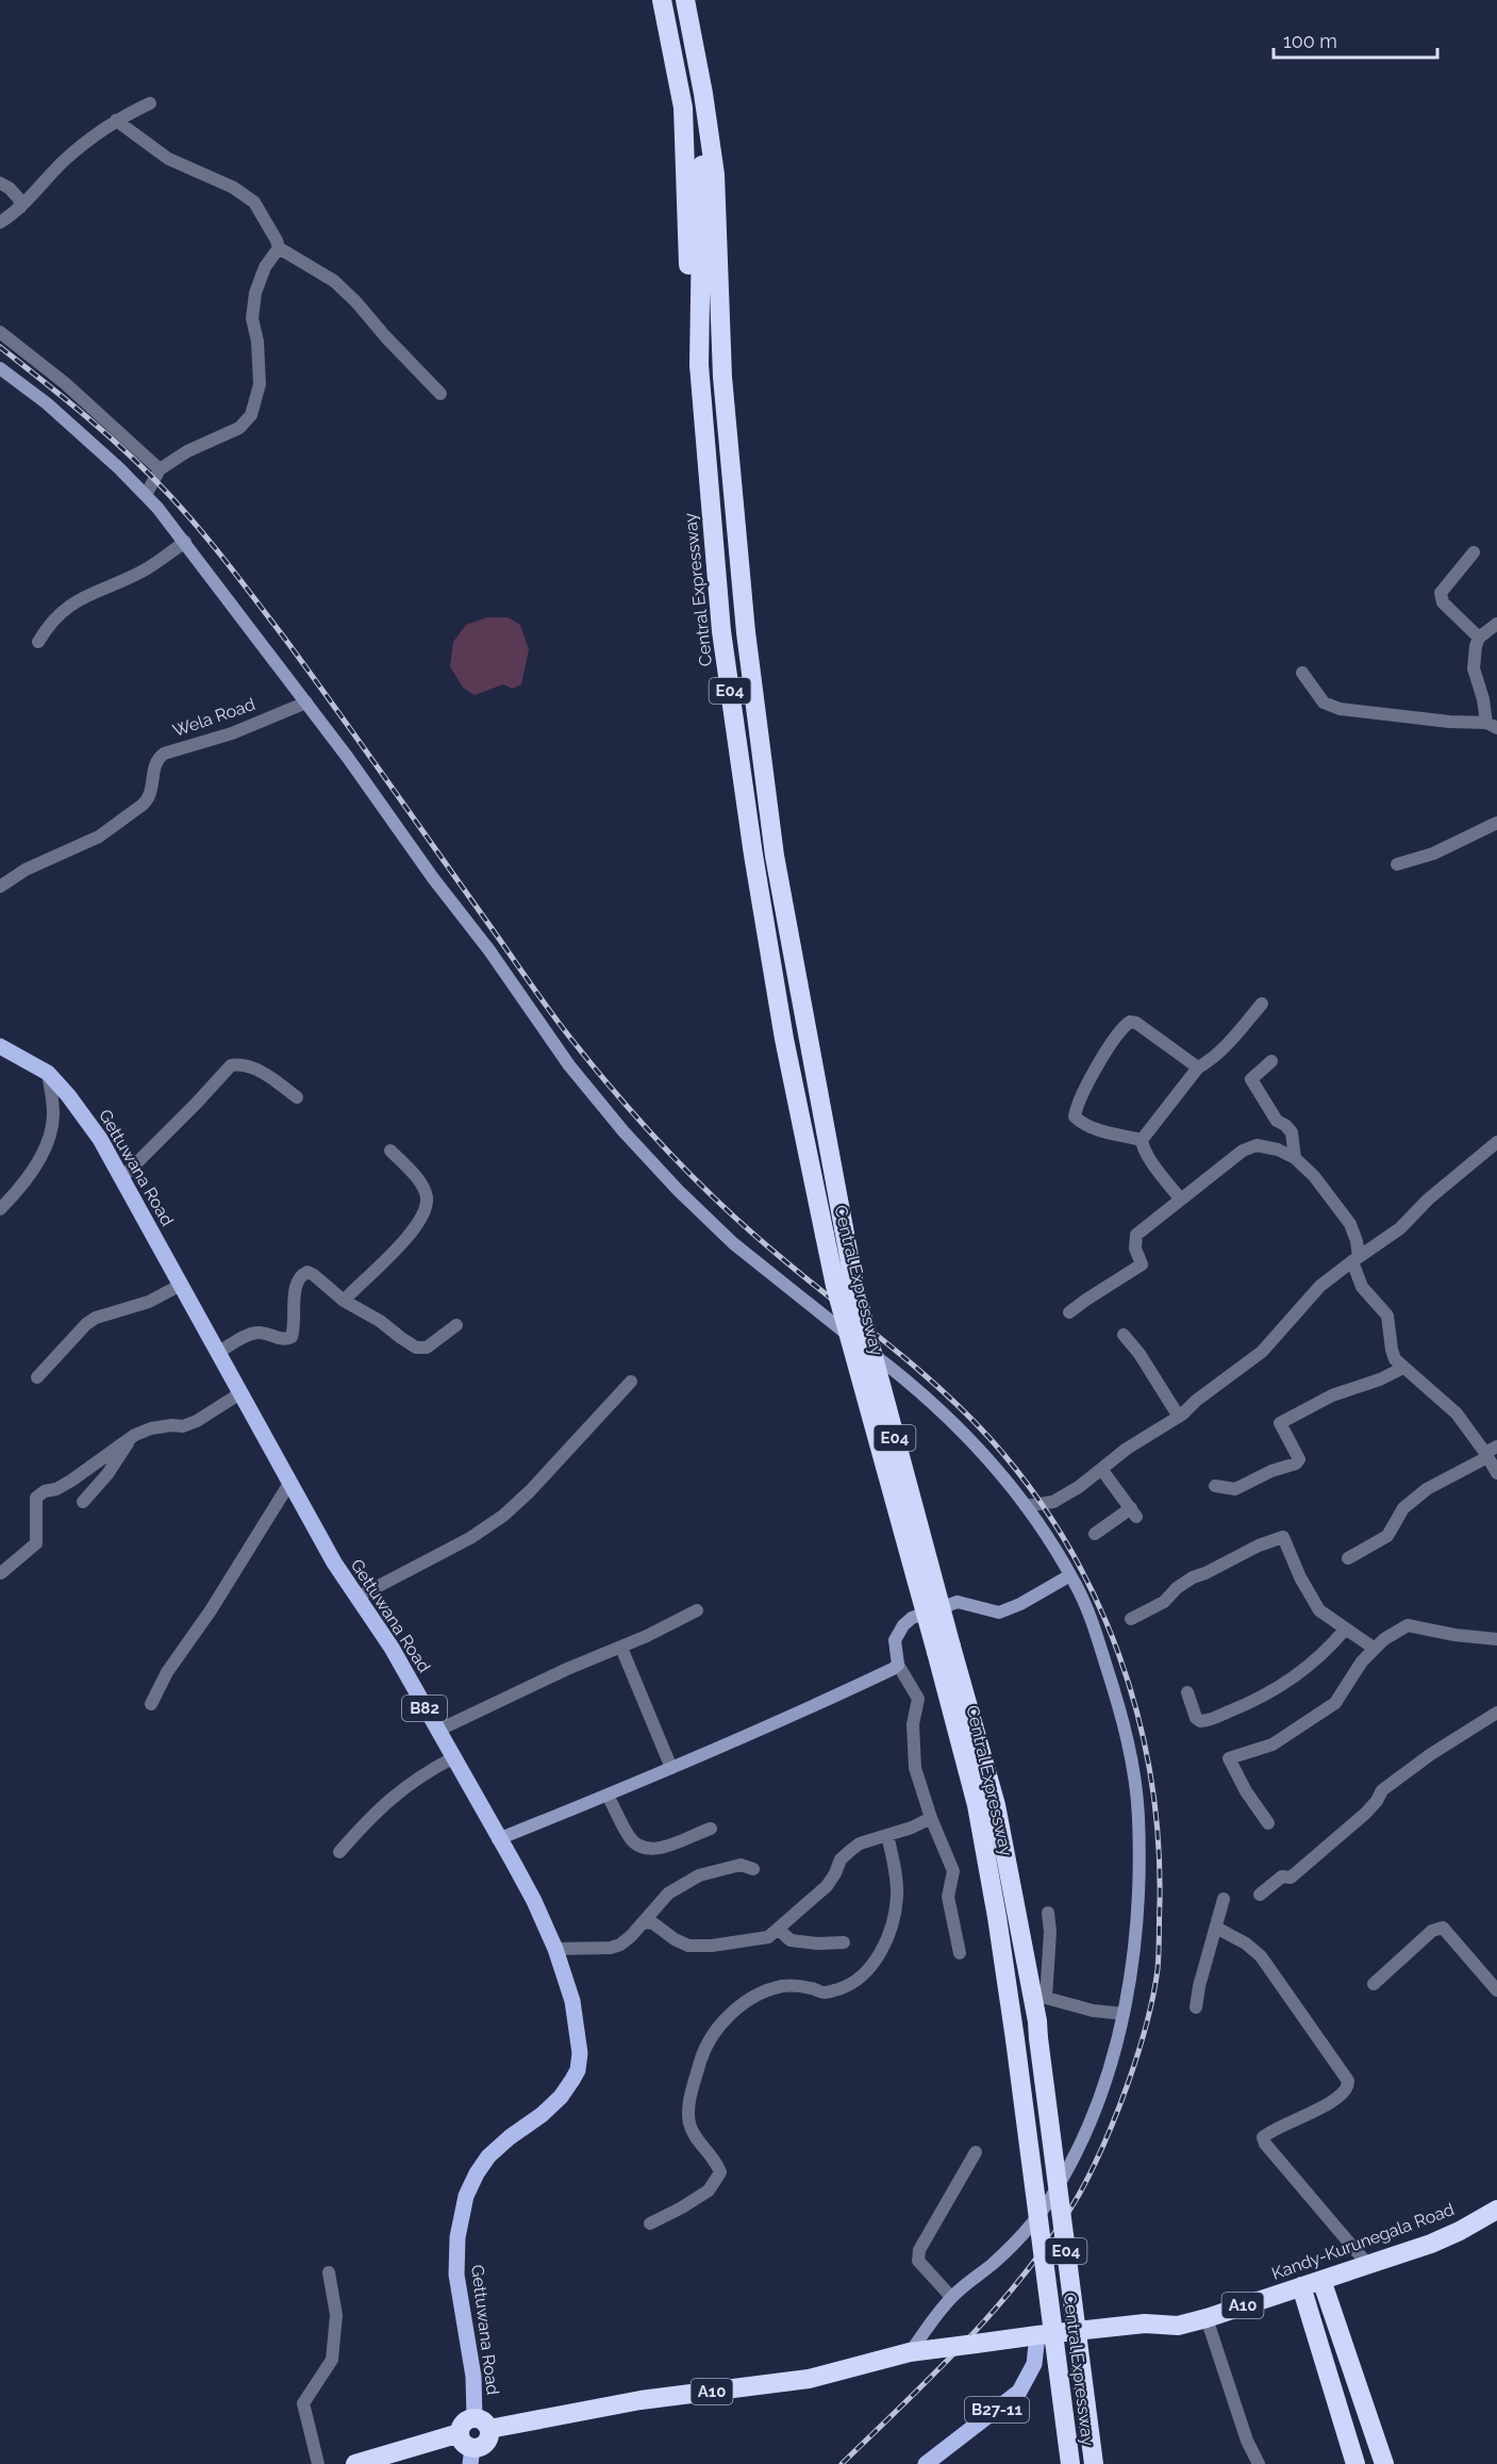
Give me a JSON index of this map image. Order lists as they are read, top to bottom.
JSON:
{
  "streets": {
    "highway": [
      "Central Expressway",
      "E04",
      "Kandy-Kurunegala Road",
      "A10"
    ],
    "main road": ["Gettuwana Road", "B82", "B27-11"],
    "street": ["Wela Road"]
  },
  "crossings": [
    ["Gettuwana Road", "A10"],
    ["Kandy-Kurunegala Road", "A10"],
    ["Kandy-Kurunegala Road", "B27-11"]
  ],
  "scale_bar": "100 m"
}
